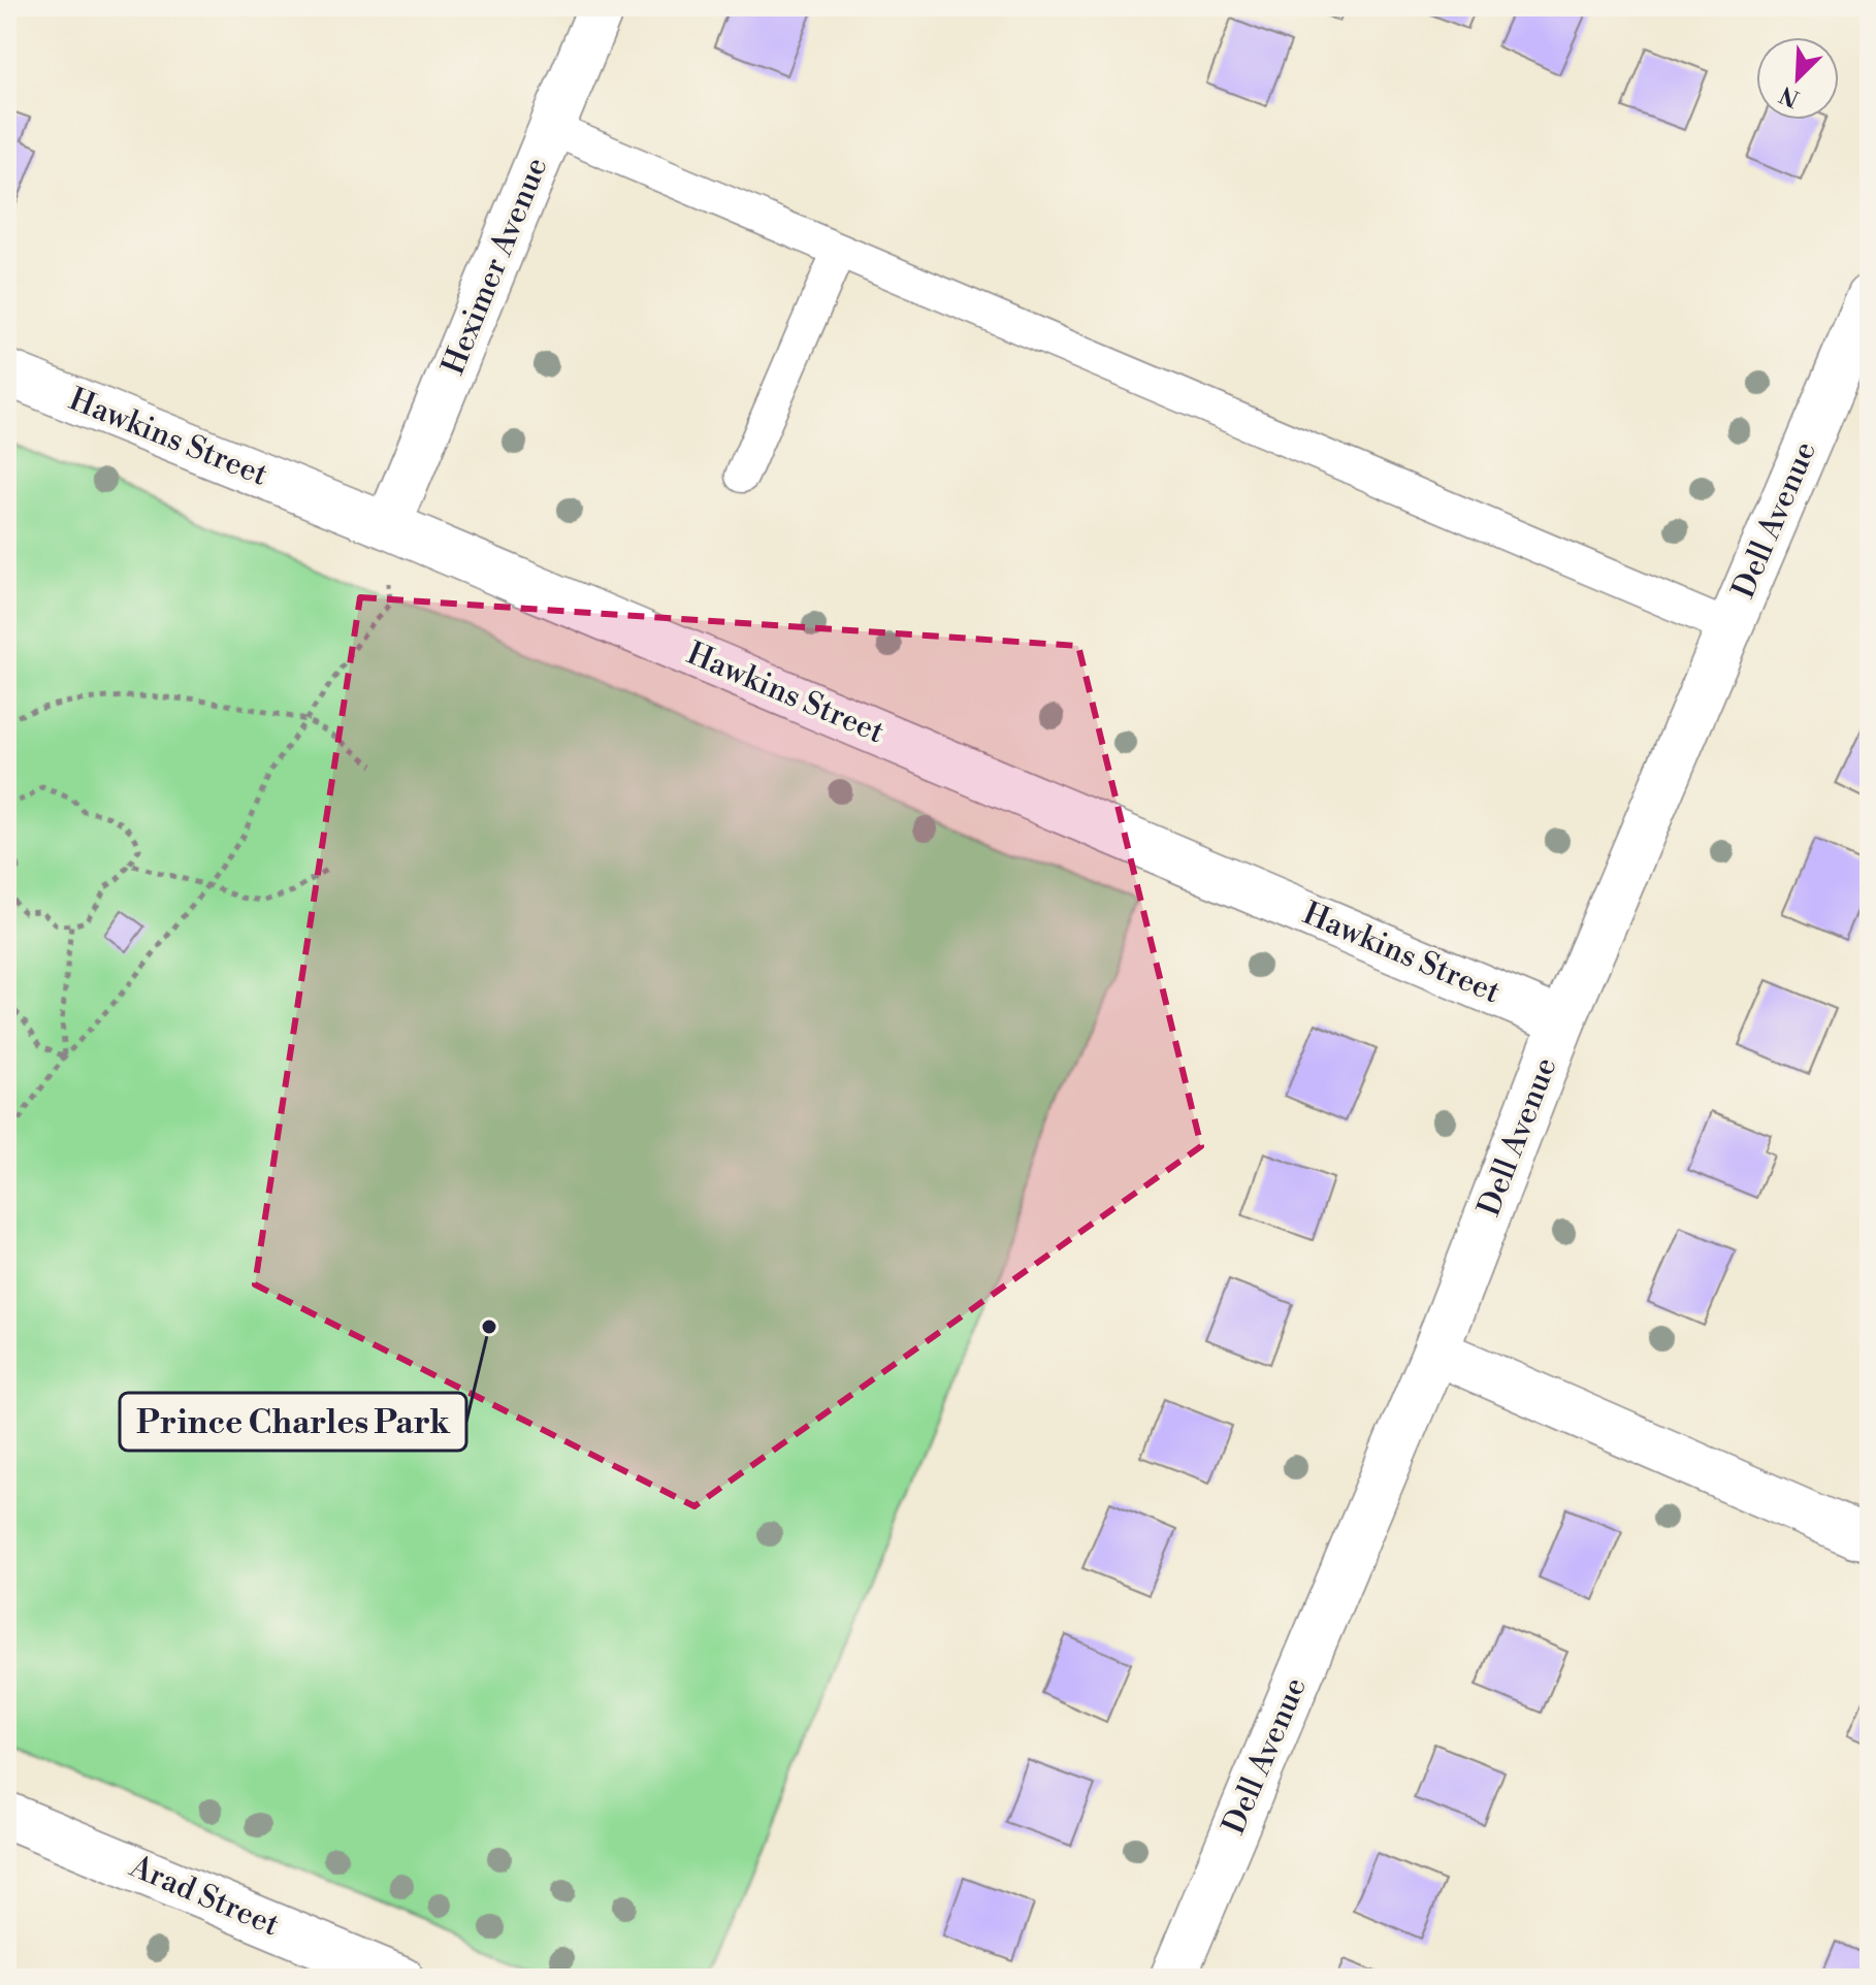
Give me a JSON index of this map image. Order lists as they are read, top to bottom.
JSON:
{
  "streets": {
    "street": [
      "Heximer Avenue",
      "Hawkins Street",
      "Dell Avenue",
      "Arad Street"
    ]
  },
  "crossings": [
    ["Heximer Avenue", "Hawkins Street"],
    ["Hawkins Street", "Dell Avenue"]
  ],
  "places": ["Prince Charles Park"],
  "north": "bottom left"
}
